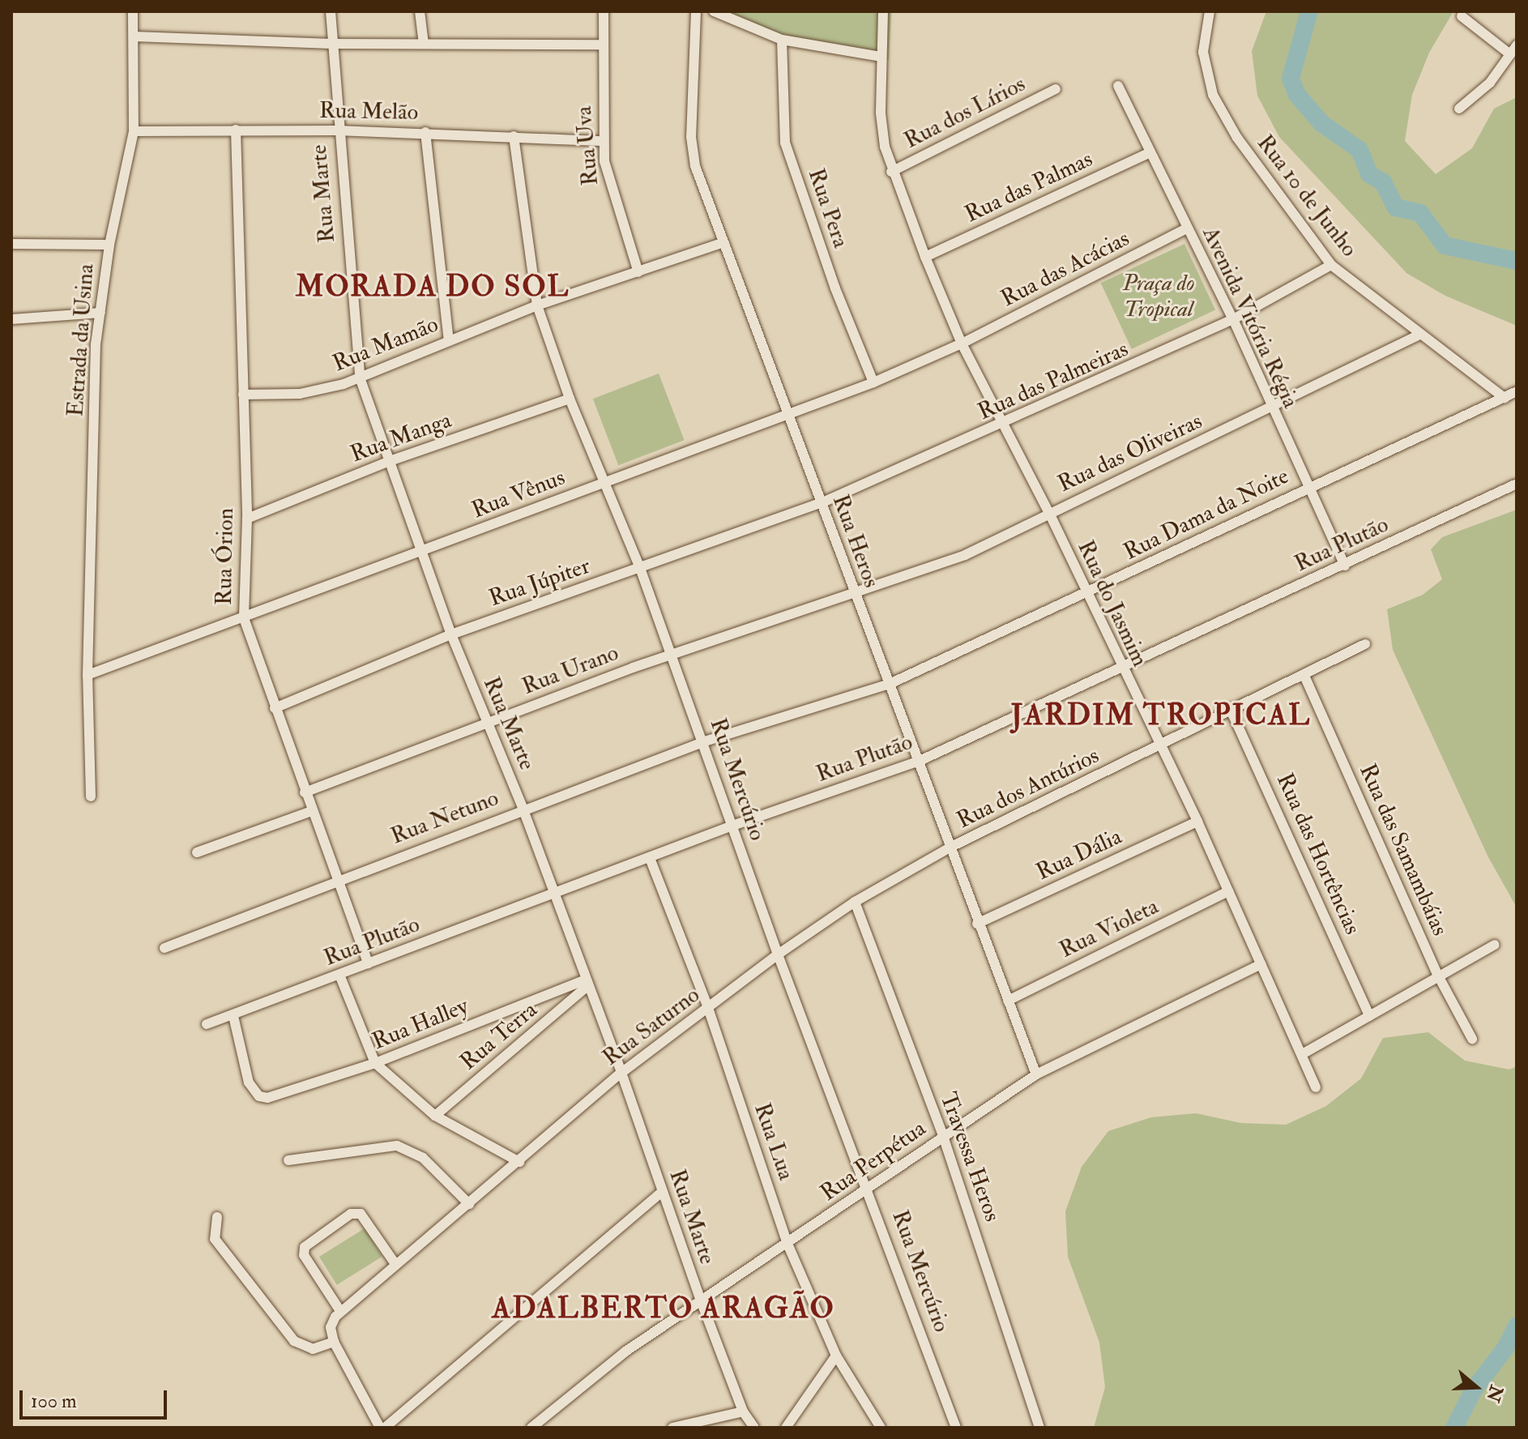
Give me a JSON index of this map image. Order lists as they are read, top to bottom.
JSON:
{
  "streets": {
    "street": [
      "Rua Melão",
      "Rua dos Lírios",
      "Rua Uva",
      "Rua das Palmas",
      "Rua Marte",
      "Rua 10 de Junho",
      "Rua Pera",
      "Rua das Acácias",
      "Avenida Vitória Régia",
      "Estrada da Usina",
      "Rua Mamão",
      "Rua das Palmeiras",
      "Rua Manga",
      "Rua das Oliveiras",
      "Rua Vênus",
      "Rua Dama da Noite",
      "Rua Heros",
      "Rua Plutão",
      "Rua Órion",
      "Rua Júpiter",
      "Rua do Jasmim",
      "Rua Urano",
      "Rua Mercúrio",
      "Rua dos Antúrios",
      "Rua Netuno",
      "Rua das Samambáias",
      "Rua das Hortências",
      "Rua Dália",
      "Rua Violeta",
      "Rua Halley",
      "Rua Saturno",
      "Rua Terra",
      "Rua Lua",
      "Travessa Heros",
      "Rua Perpétua"
    ]
  },
  "crossings": [
    ["Rua Melão", "Rua Uva"],
    ["Rua Melão", "Rua Marte"],
    ["Rua Melão", "Estrada da Usina"],
    ["Rua Melão", "Rua Órion"],
    ["Rua Melão", "Rua Mercúrio"],
    ["Rua dos Lírios", "Rua do Jasmim"],
    ["Rua Uva", "Rua Mamão"],
    ["Rua das Palmas", "Avenida Vitória Régia"],
    ["Rua das Palmas", "Rua do Jasmim"],
    ["Rua Marte", "Rua Mamão"],
    ["Rua Marte", "Rua Manga"],
    ["Rua Marte", "Rua Vênus"],
    ["Rua Marte", "Rua Plutão"],
    ["Rua Marte", "Rua Júpiter"],
    ["Rua Marte", "Rua Urano"],
    ["Rua Marte", "Rua Netuno"],
    ["Rua Marte", "Rua Halley"],
    ["Rua Marte", "Rua Saturno"],
    ["Rua Marte", "Rua Terra"],
    ["Rua Marte", "Rua Perpétua"],
    ["Rua 10 de Junho", "Rua das Palmeiras"],
    ["Rua 10 de Junho", "Rua das Oliveiras"],
    ["Rua 10 de Junho", "Rua Dama da Noite"],
    ["Rua Pera", "Rua Vênus"],
    ["Rua das Acácias", "Avenida Vitória Régia"],
    ["Rua das Acácias", "Rua Vênus"],
    ["Rua das Acácias", "Rua do Jasmim"],
    ["Avenida Vitória Régia", "Rua das Palmeiras"],
    ["Avenida Vitória Régia", "Rua das Oliveiras"],
    ["Avenida Vitória Régia", "Rua Dama da Noite"],
    ["Avenida Vitória Régia", "Rua Plutão"],
    ["Estrada da Usina", "Rua Vênus"],
    ["Rua Mamão", "Rua Heros"],
    ["Rua Mamão", "Rua Órion"],
    ["Rua Mamão", "Rua Mercúrio"],
    ["Rua das Palmeiras", "Rua Heros"],
    ["Rua das Palmeiras", "Rua Júpiter"],
    ["Rua das Palmeiras", "Rua do Jasmim"],
    ["Rua Manga", "Rua Órion"],
    ["Rua Manga", "Rua Mercúrio"],
    ["Rua das Oliveiras", "Rua Heros"],
    ["Rua das Oliveiras", "Rua do Jasmim"],
    ["Rua das Oliveiras", "Rua Urano"],
    ["Rua Vênus", "Rua Heros"],
    ["Rua Vênus", "Rua Órion"],
    ["Rua Vênus", "Rua do Jasmim"],
    ["Rua Vênus", "Rua Mercúrio"],
    ["Rua Dama da Noite", "Rua Heros"],
    ["Rua Dama da Noite", "Rua do Jasmim"],
    ["Rua Dama da Noite", "Rua Netuno"],
    ["Rua Heros", "Rua Plutão"],
    ["Rua Heros", "Rua Júpiter"],
    ["Rua Heros", "Rua Urano"],
    ["Rua Heros", "Rua dos Antúrios"],
    ["Rua Heros", "Rua Netuno"],
    ["Rua Heros", "Rua Dália"],
    ["Rua Heros", "Rua Violeta"],
    ["Rua Heros", "Rua Saturno"],
    ["Rua Heros", "Rua Perpétua"],
    ["Rua Plutão", "Rua Órion"],
    ["Rua Plutão", "Rua do Jasmim"],
    ["Rua Plutão", "Rua Mercúrio"],
    ["Rua Plutão", "Rua Halley"],
    ["Rua Plutão", "Rua Lua"],
    ["Rua Órion", "Rua Júpiter"],
    ["Rua Órion", "Rua Urano"],
    ["Rua Órion", "Rua Netuno"],
    ["Rua Júpiter", "Rua Mercúrio"],
    ["Rua do Jasmim", "Rua dos Antúrios"],
    ["Rua do Jasmim", "Rua Dália"],
    ["Rua do Jasmim", "Rua Violeta"],
    ["Rua do Jasmim", "Rua Perpétua"],
    ["Rua Urano", "Rua Mercúrio"],
    ["Rua Mercúrio", "Rua Netuno"],
    ["Rua Mercúrio", "Rua Saturno"],
    ["Rua Mercúrio", "Rua Perpétua"],
    ["Rua dos Antúrios", "Rua das Samambáias"],
    ["Rua dos Antúrios", "Rua das Hortências"],
    ["Rua dos Antúrios", "Rua Saturno"],
    ["Rua Halley", "Rua Terra"],
    ["Rua Saturno", "Rua Lua"],
    ["Rua Saturno", "Travessa Heros"],
    ["Rua Lua", "Rua Perpétua"],
    ["Travessa Heros", "Rua Perpétua"]
  ],
  "districts": ["MORADA DO SOL", "JARDIM TROPICAL", "ADALBERTO ARAGÃO"],
  "parks": ["Praça do Tropical"],
  "scale_bar": "100 m",
  "north": "right"
}
